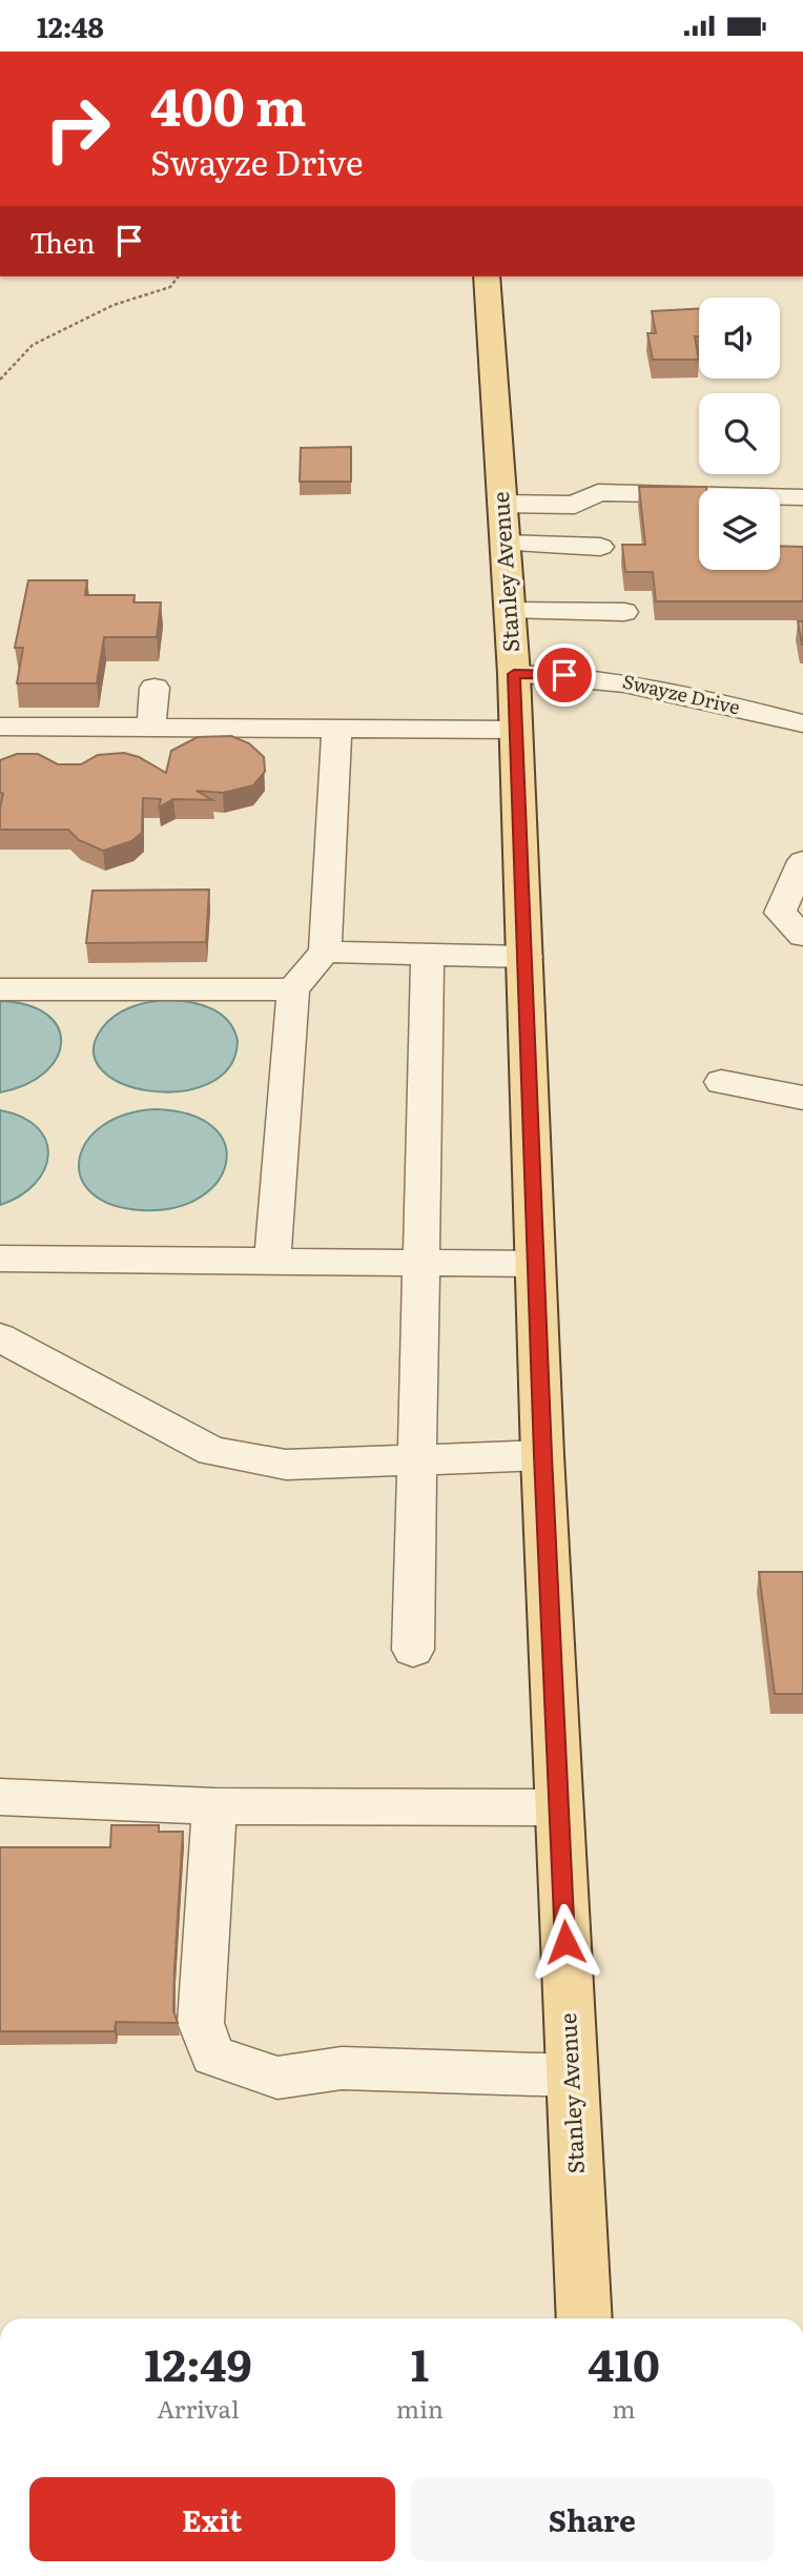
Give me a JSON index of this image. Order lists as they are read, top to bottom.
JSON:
{
  "streets": {
    "main road": ["Stanley Avenue"],
    "street": ["Swayze Drive"]
  },
  "crossings": [
    ["Stanley Avenue", "Swayze Drive"]
  ],
  "page": {
    "status": "12:48",
    "turn": ["400 m", "Swayze Drive"],
    "then": "Then",
    "eta": [
      "12:49",
      "Arrival",
      "1",
      "min",
      "410",
      "m"
    ],
    "buttons": ["Exit", "Share"]
  }
}
